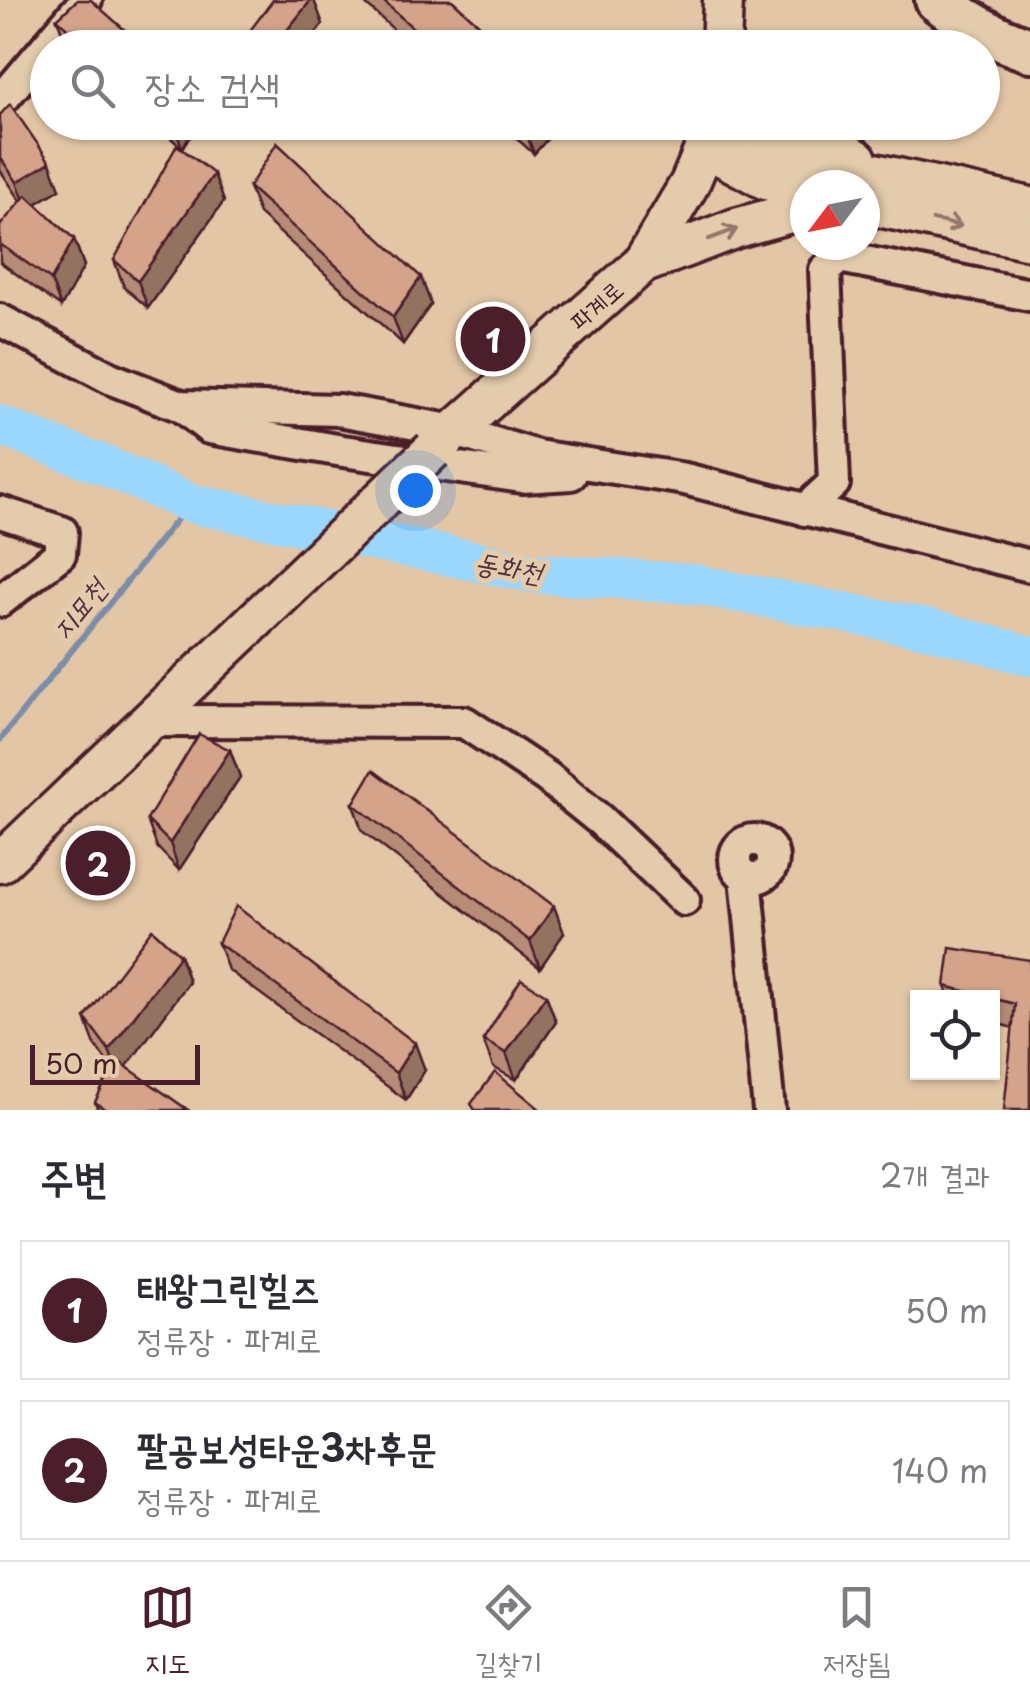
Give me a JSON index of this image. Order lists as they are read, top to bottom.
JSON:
{
  "streets": {
    "main road": ["파계로"]
  },
  "water": ["동화천", "지묘천"],
  "scale_bar": "50 m",
  "north": "bottom left",
  "page": {
    "search": "장소 검색",
    "pins": ["1", "2"],
    "scale": "50 m",
    "heading": ["주변", "2개 결과"],
    "list": [
      {
        "mark": "1",
        "name": "태왕그린힐즈",
        "note": "정류장 · 파계로",
        "value": "50 m"
      },
      {
        "mark": "2",
        "name": "팔공보성타운3차후문",
        "note": "정류장 · 파계로",
        "value": "140 m"
      }
    ],
    "nav": ["지도", "길찾기", "저장됨"]
  }
}
